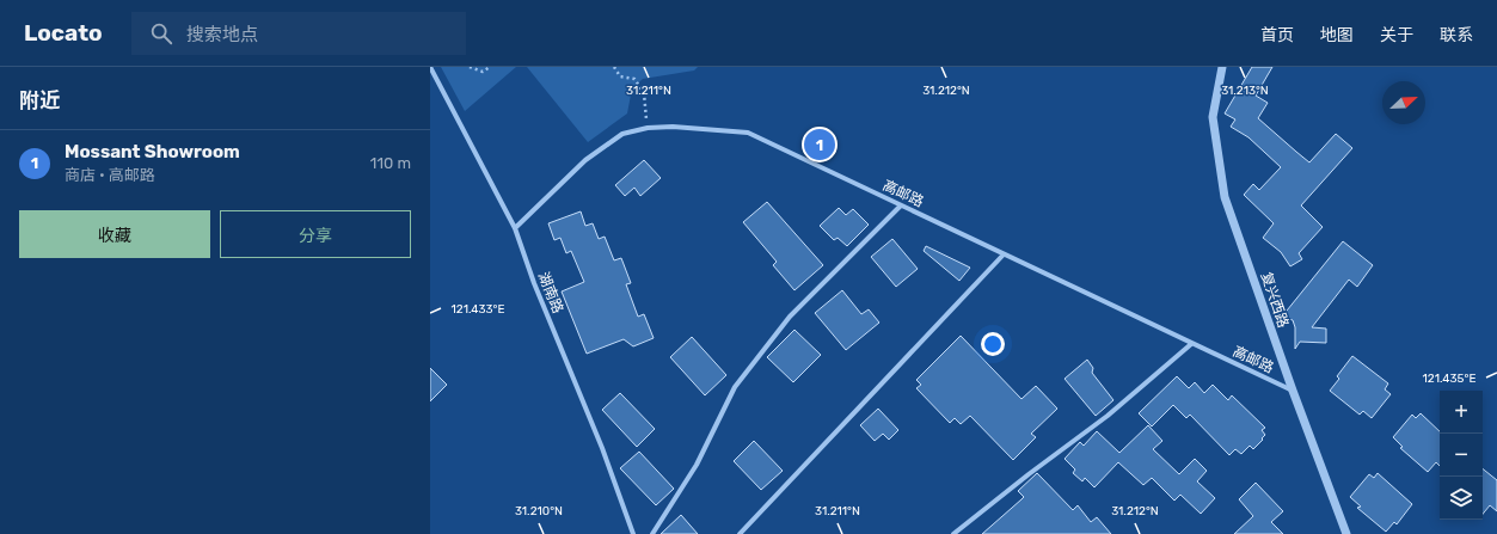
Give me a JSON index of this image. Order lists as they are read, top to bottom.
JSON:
{
  "streets": {
    "street": ["高邮路", "湖南路", "复兴西路"]
  },
  "crossings": [
    ["高邮路", "湖南路"],
    ["高邮路", "复兴西路"]
  ],
  "north": "top right",
  "page": {
    "header": "Locato",
    "search": "搜索地点",
    "nav": [
      "首页",
      "地图",
      "关于",
      "联系"
    ],
    "heading": "附近",
    "pins": "1",
    "list": [
      {
        "mark": "1",
        "name": "Mossant Showroom",
        "note": "商店 · 高邮路",
        "value": "110 m"
      }
    ],
    "buttons": ["收藏", "分享"],
    "map_buttons": ["+", "−"]
  },
  "coordinates": [
    "31.211°N",
    "31.212°N",
    "31.213°N",
    "121.433°E",
    "121.435°E",
    "31.210°N"
  ]
}
